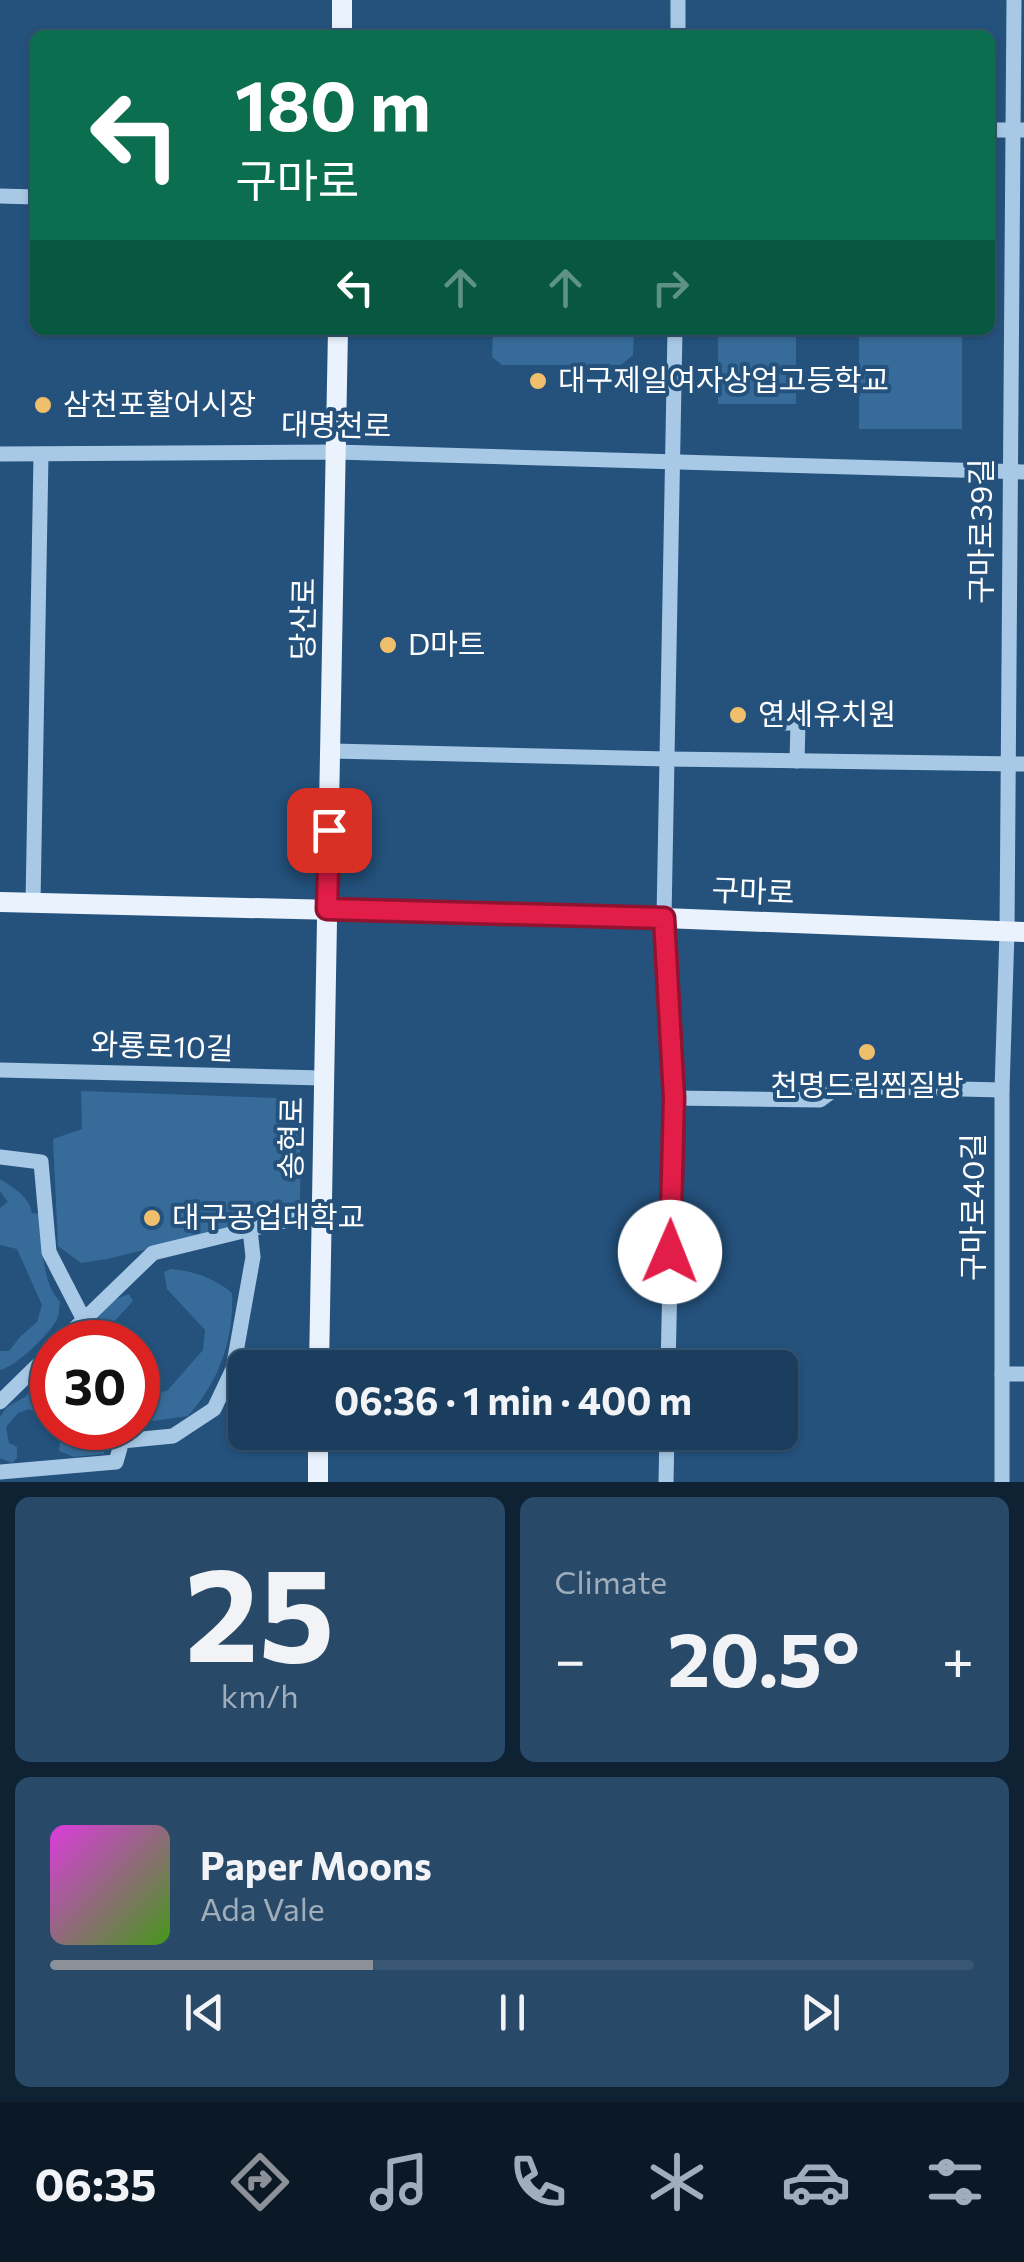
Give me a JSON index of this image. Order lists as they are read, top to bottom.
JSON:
{
  "streets": {
    "main road": ["당산로", "구마로", "송현로"],
    "street": [
      "대명천로",
      "구마로39길",
      "와룡로10길",
      "구마로40길"
    ]
  },
  "crossings": [
    ["대명천로", "구마로39길"],
    ["대명천로", "당산로"],
    ["구마로39길", "구마로"],
    ["구마로39길", "구마로40길"],
    ["당산로", "구마로"],
    ["당산로", "송현로"],
    ["구마로", "송현로"],
    ["구마로", "구마로40길"],
    ["와룡로10길", "송현로"]
  ],
  "places": [
    "대구제일여자상업고등학교",
    "삼천포활어시장",
    "D마트",
    "연세유치원",
    "천명드림찜질방",
    "대구공업대학교"
  ],
  "page": {
    "turn": ["180 m", "구마로"],
    "limit": "30",
    "trip": "06:36 · 1 min · 400 m",
    "tile": [
      ["25", "km/h"],
      "Climate"
    ],
    "heat": ["−", "20.5°", "+"],
    "song": ["Paper Moons", "Ada Vale"],
    "tabs": "06:35"
  }
}
